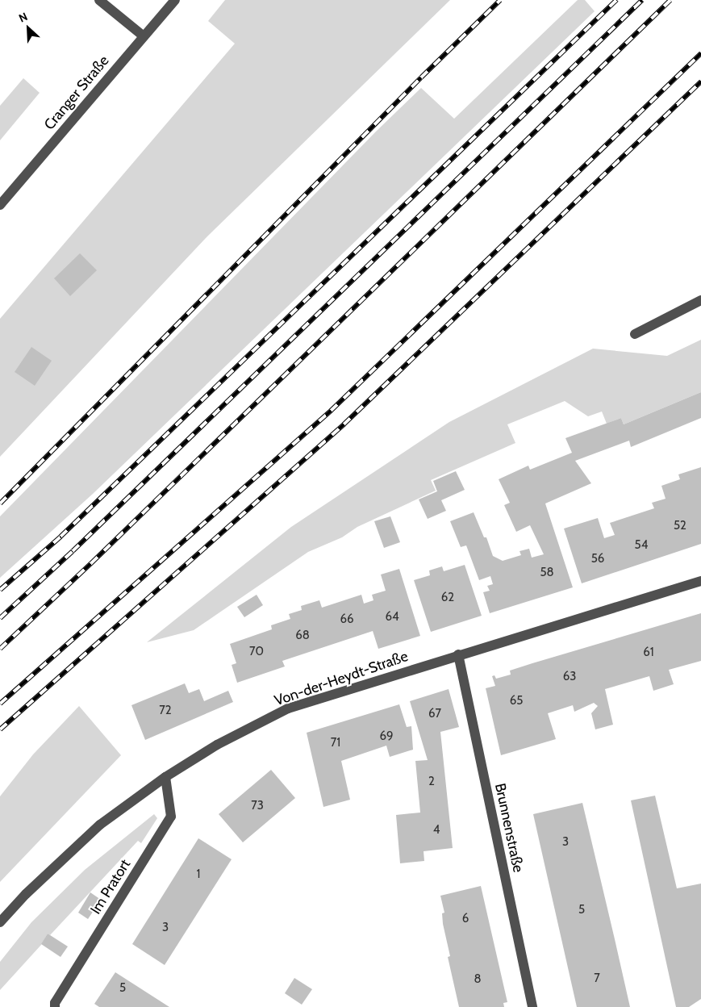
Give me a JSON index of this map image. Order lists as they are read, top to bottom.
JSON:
{
  "streets": {
    "street": [
      "Cranger Straße",
      "Von-der-Heydt-Straße",
      "Brunnenstraße",
      "Im Pratort"
    ]
  },
  "crossings": [
    ["Von-der-Heydt-Straße", "Brunnenstraße"],
    ["Von-der-Heydt-Straße", "Im Pratort"]
  ],
  "house_numbers": [
    "52",
    "54",
    "56",
    "58",
    "62",
    "64",
    "66",
    "68",
    "70",
    "61",
    "63",
    "65",
    "72",
    "67",
    "69",
    "71",
    "2",
    "73",
    "4",
    "3",
    "1",
    "5",
    "6",
    "3",
    "7",
    "8",
    "5"
  ],
  "north": "top left"
}
